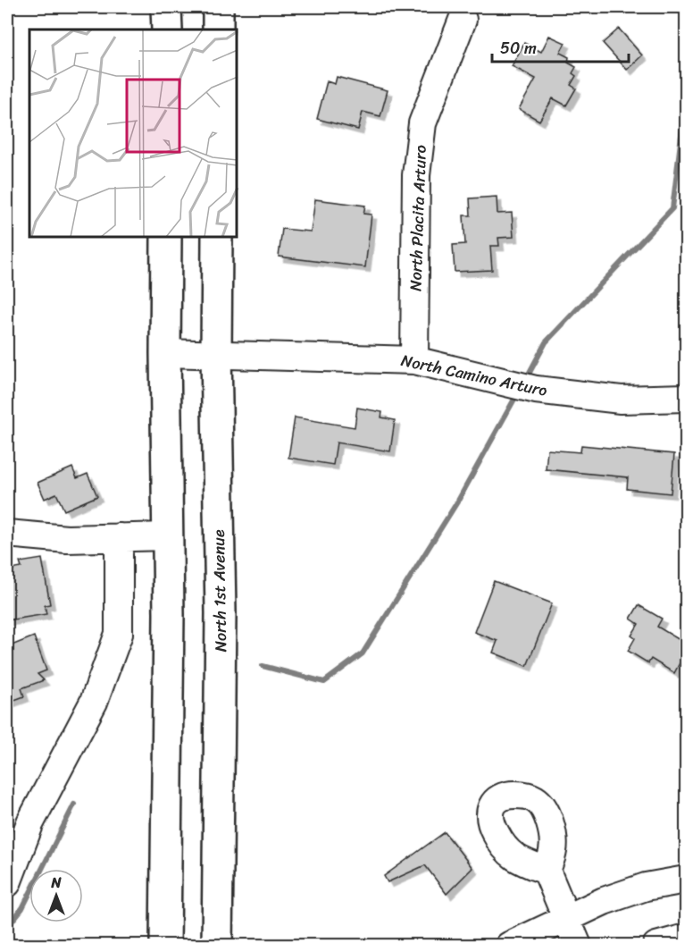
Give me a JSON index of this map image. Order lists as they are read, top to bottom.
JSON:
{
  "streets": {
    "main road": ["North 1st Avenue"],
    "street": ["North Placita Arturo", "North Camino Arturo"]
  },
  "crossings": [
    ["North Placita Arturo", "North Camino Arturo"],
    ["North Camino Arturo", "North 1st Avenue"]
  ],
  "scale_bar": "50 m",
  "north": "top"
}
